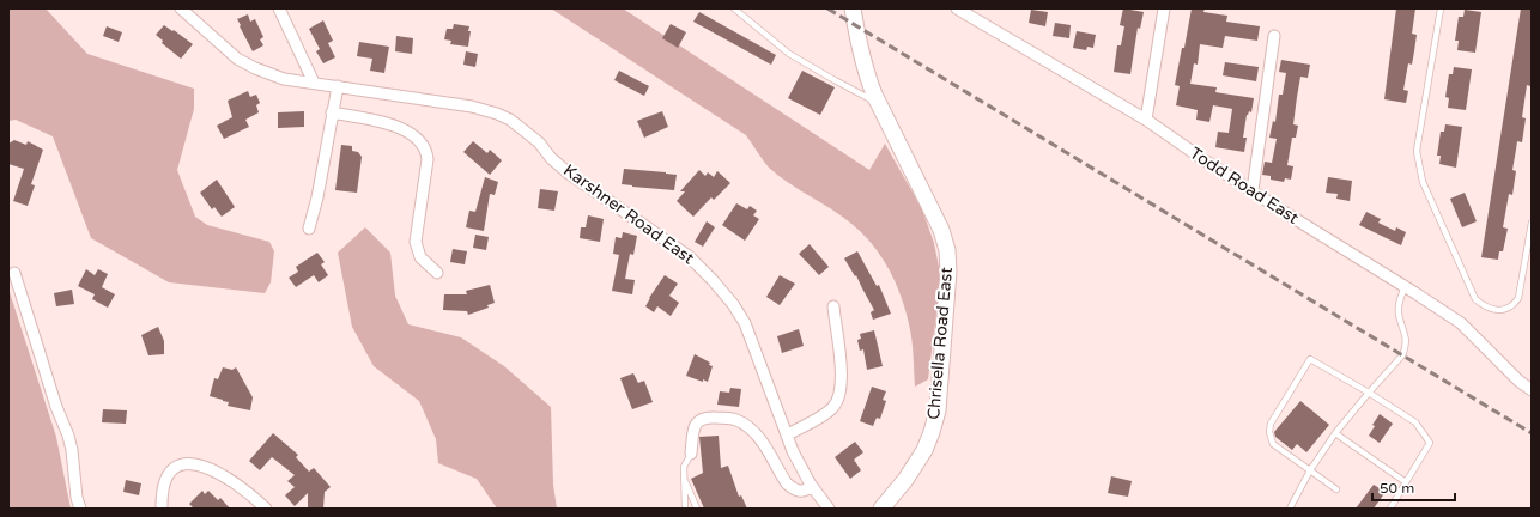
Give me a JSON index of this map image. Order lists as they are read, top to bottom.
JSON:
{
  "streets": {
    "street": ["Todd Road East", "Karshner Road East", "Chrisella Road East"]
  },
  "scale_bar": "50 m"
}
